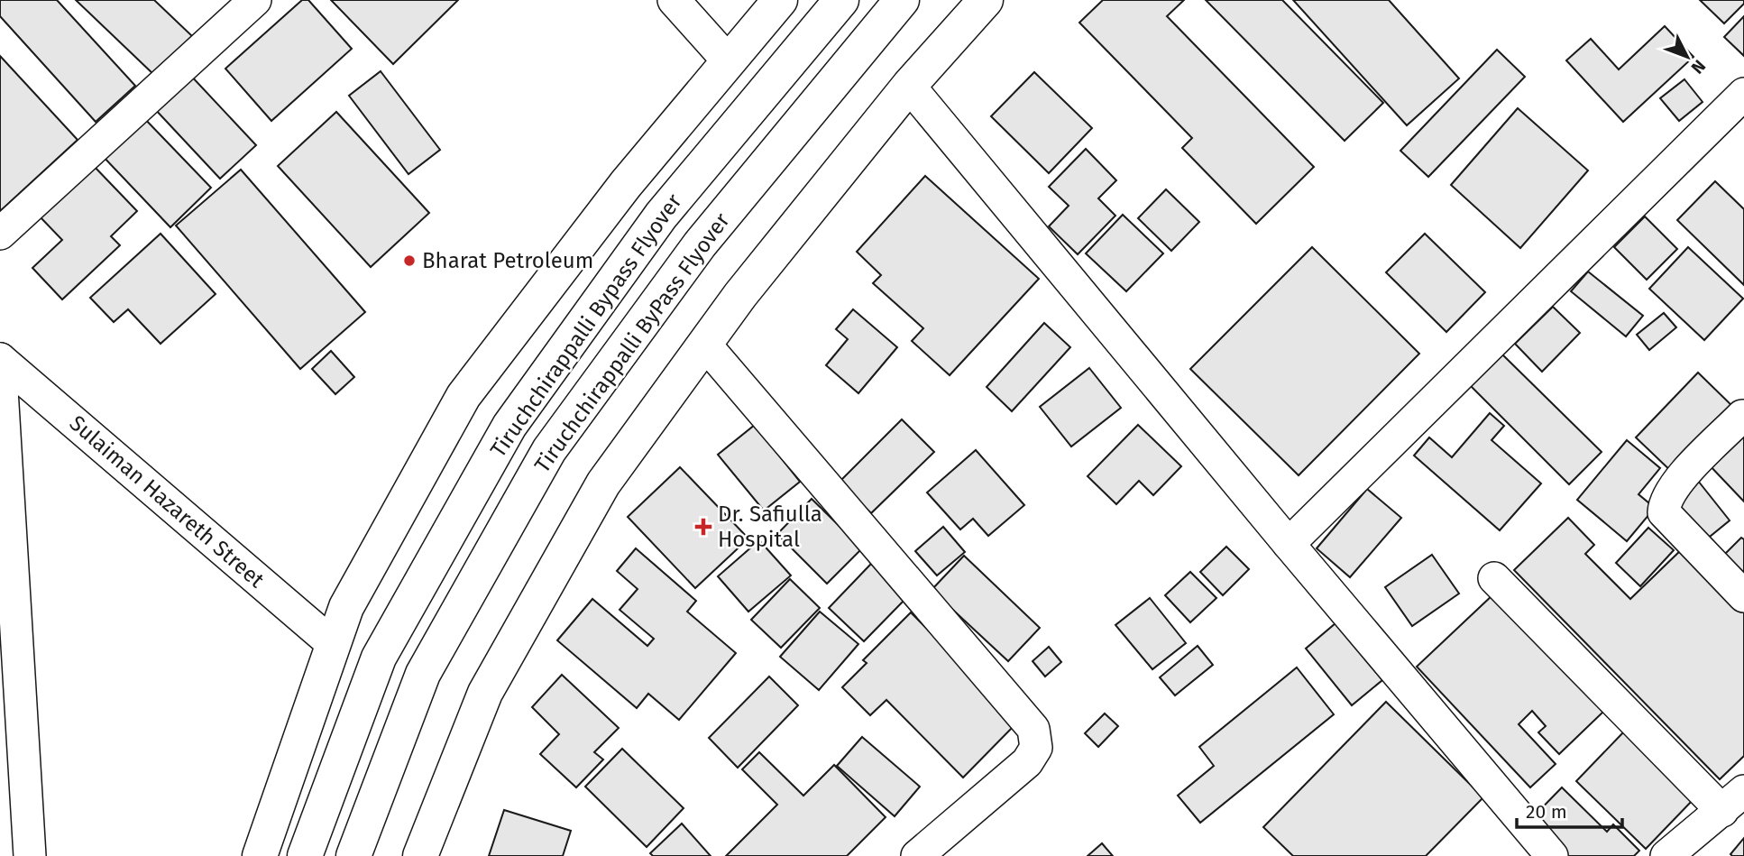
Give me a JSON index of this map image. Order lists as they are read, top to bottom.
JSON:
{
  "streets": {
    "main road": ["Tiruchchirappalli Bypass Flyover", "Tiruchchirappalli ByPass Flyover"],
    "street": ["Sulaiman Hazareth Street"]
  },
  "places": {
    "other": ["Bharat Petroleum"],
    "health": ["Dr. Safiulla Hospital"]
  },
  "scale_bar": "20 m",
  "north": "bottom right"
}
